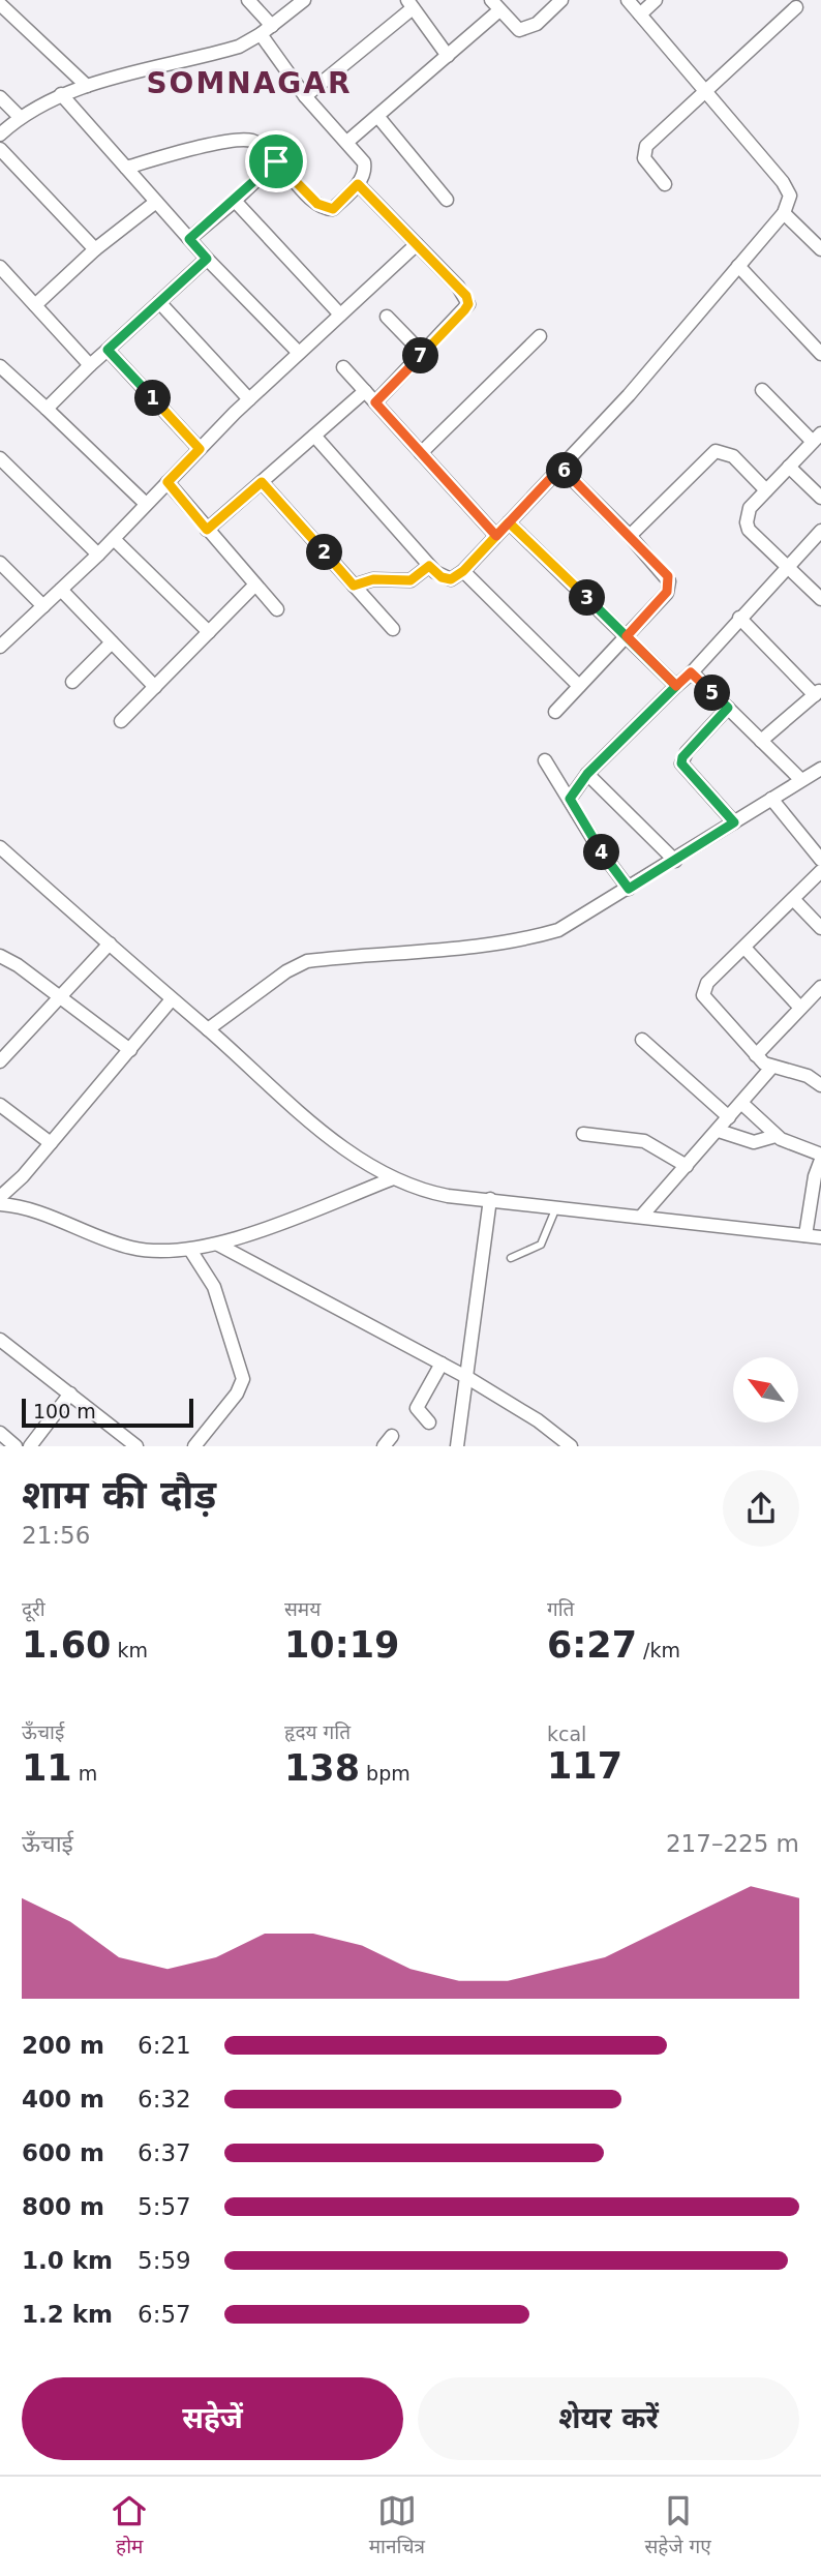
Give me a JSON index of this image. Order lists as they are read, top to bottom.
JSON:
{
  "districts": ["SOMNAGAR"],
  "scale_bar": "100 m",
  "north": "top left",
  "page": {
    "pins": [
      "7",
      "1",
      "6",
      "2",
      "3",
      "5",
      "4"
    ],
    "scale": "100 m",
    "heading": ["शाम की दौड़", "21:56"],
    "stats": [
      ["दूरी", "1.60 km"],
      ["समय", "10:19"],
      ["गति", "6:27 /km"],
      ["ऊँचाई", "11 m"],
      ["हृदय गति", "138 bpm"],
      ["kcal", "117"]
    ],
    "chart": ["ऊँचाई", "217–225 m"],
    "list": [
      {
        "name": "200 m",
        "note": "6:21"
      },
      {
        "name": "400 m",
        "note": "6:32"
      },
      {
        "name": "600 m",
        "note": "6:37"
      },
      {
        "name": "800 m",
        "note": "5:57"
      },
      {
        "name": "1.0 km",
        "note": "5:59"
      },
      {
        "name": "1.2 km",
        "note": "6:57"
      }
    ],
    "buttons": ["सहेजें", "शेयर करें"],
    "tabs": ["होम", "मानचित्र", "सहेजे गए"]
  }
}
